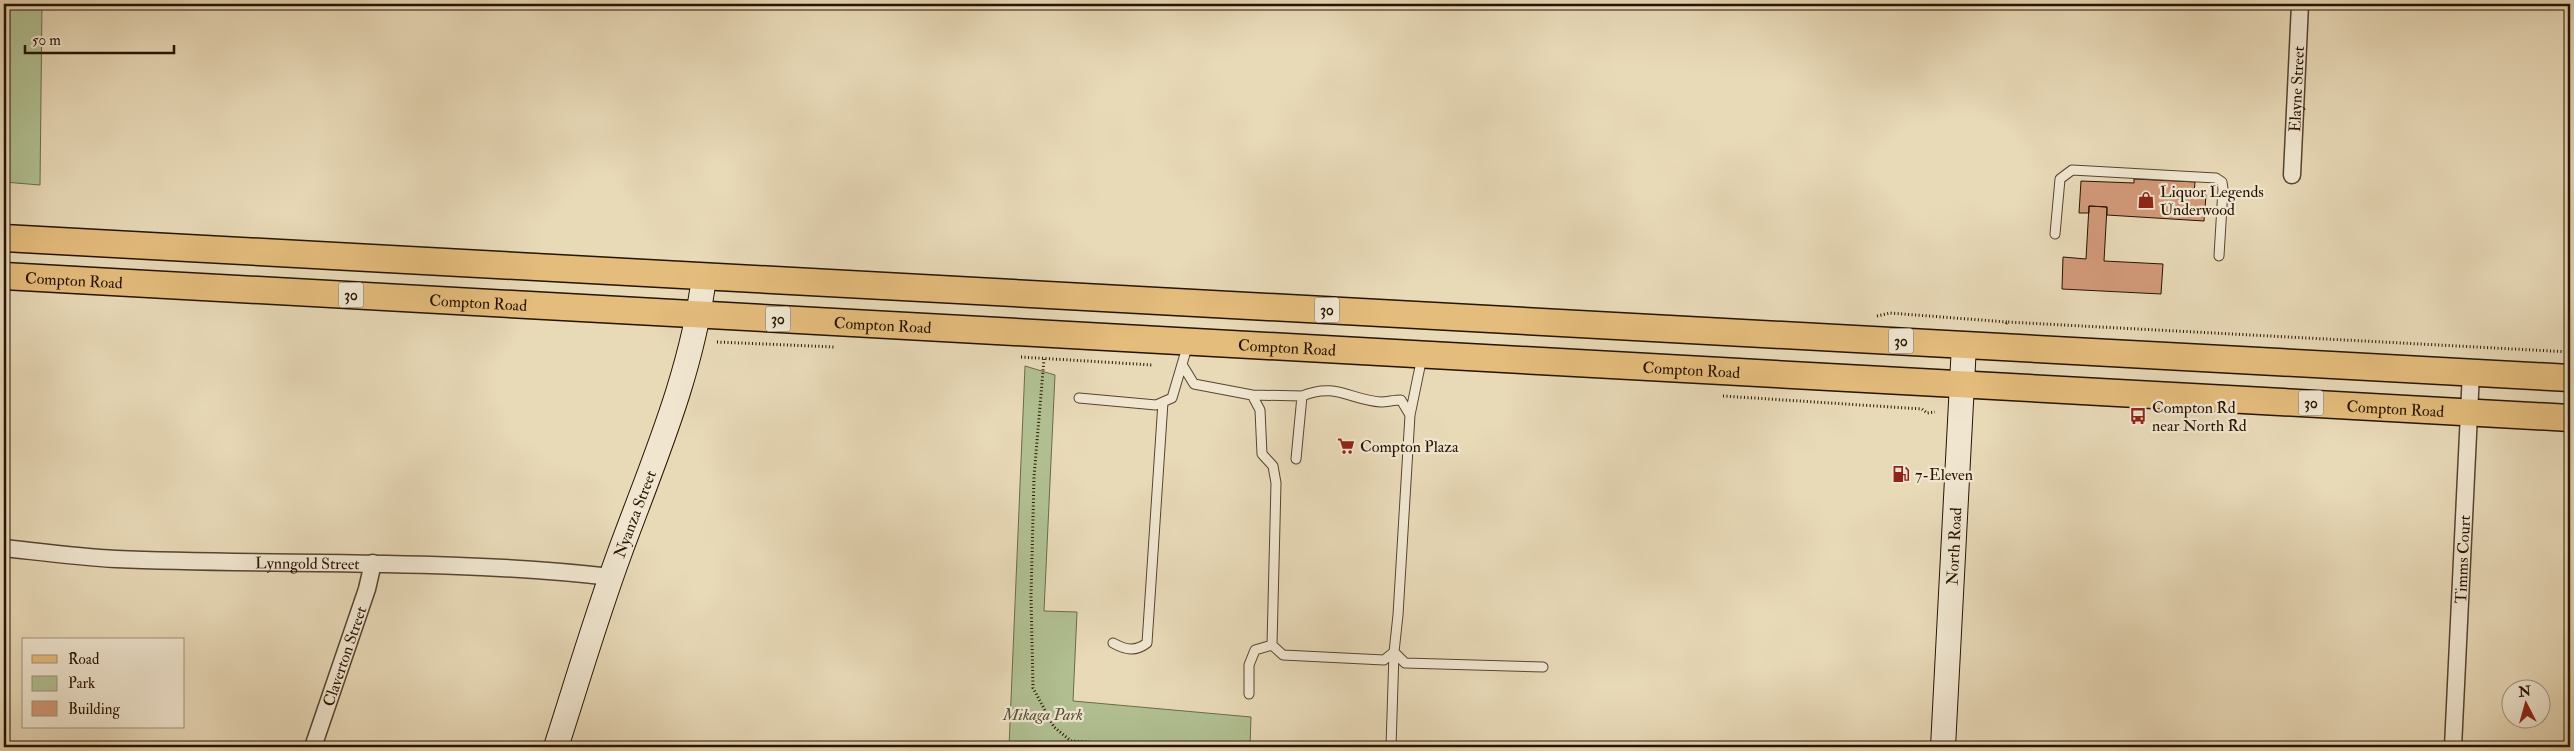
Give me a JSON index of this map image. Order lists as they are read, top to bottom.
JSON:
{
  "streets": {
    "main road": ["Compton Road", "30"],
    "street": [
      "Elayne Street",
      "Nyanza Street",
      "North Road",
      "Timms Court",
      "Lynngold Street",
      "Claverton Street"
    ]
  },
  "crossings": [
    ["Compton Road", "Nyanza Street"],
    ["Compton Road", "North Road"],
    ["Compton Road", "Timms Court"],
    ["30", "Nyanza Street"],
    ["30", "North Road"],
    ["30", "Timms Court"],
    ["Nyanza Street", "Lynngold Street"],
    ["Lynngold Street", "Claverton Street"]
  ],
  "parks": ["Mikaga Park"],
  "places": {
    "shop": ["Liquor Legends Underwood"],
    "bus stop": ["Compton Rd near North Rd"],
    "supermarket": ["Compton Plaza"],
    "fuel station": ["7-Eleven"]
  },
  "legend": ["Road", "Park", "Building"],
  "scale_bar": "50 m",
  "north": "top"
}
